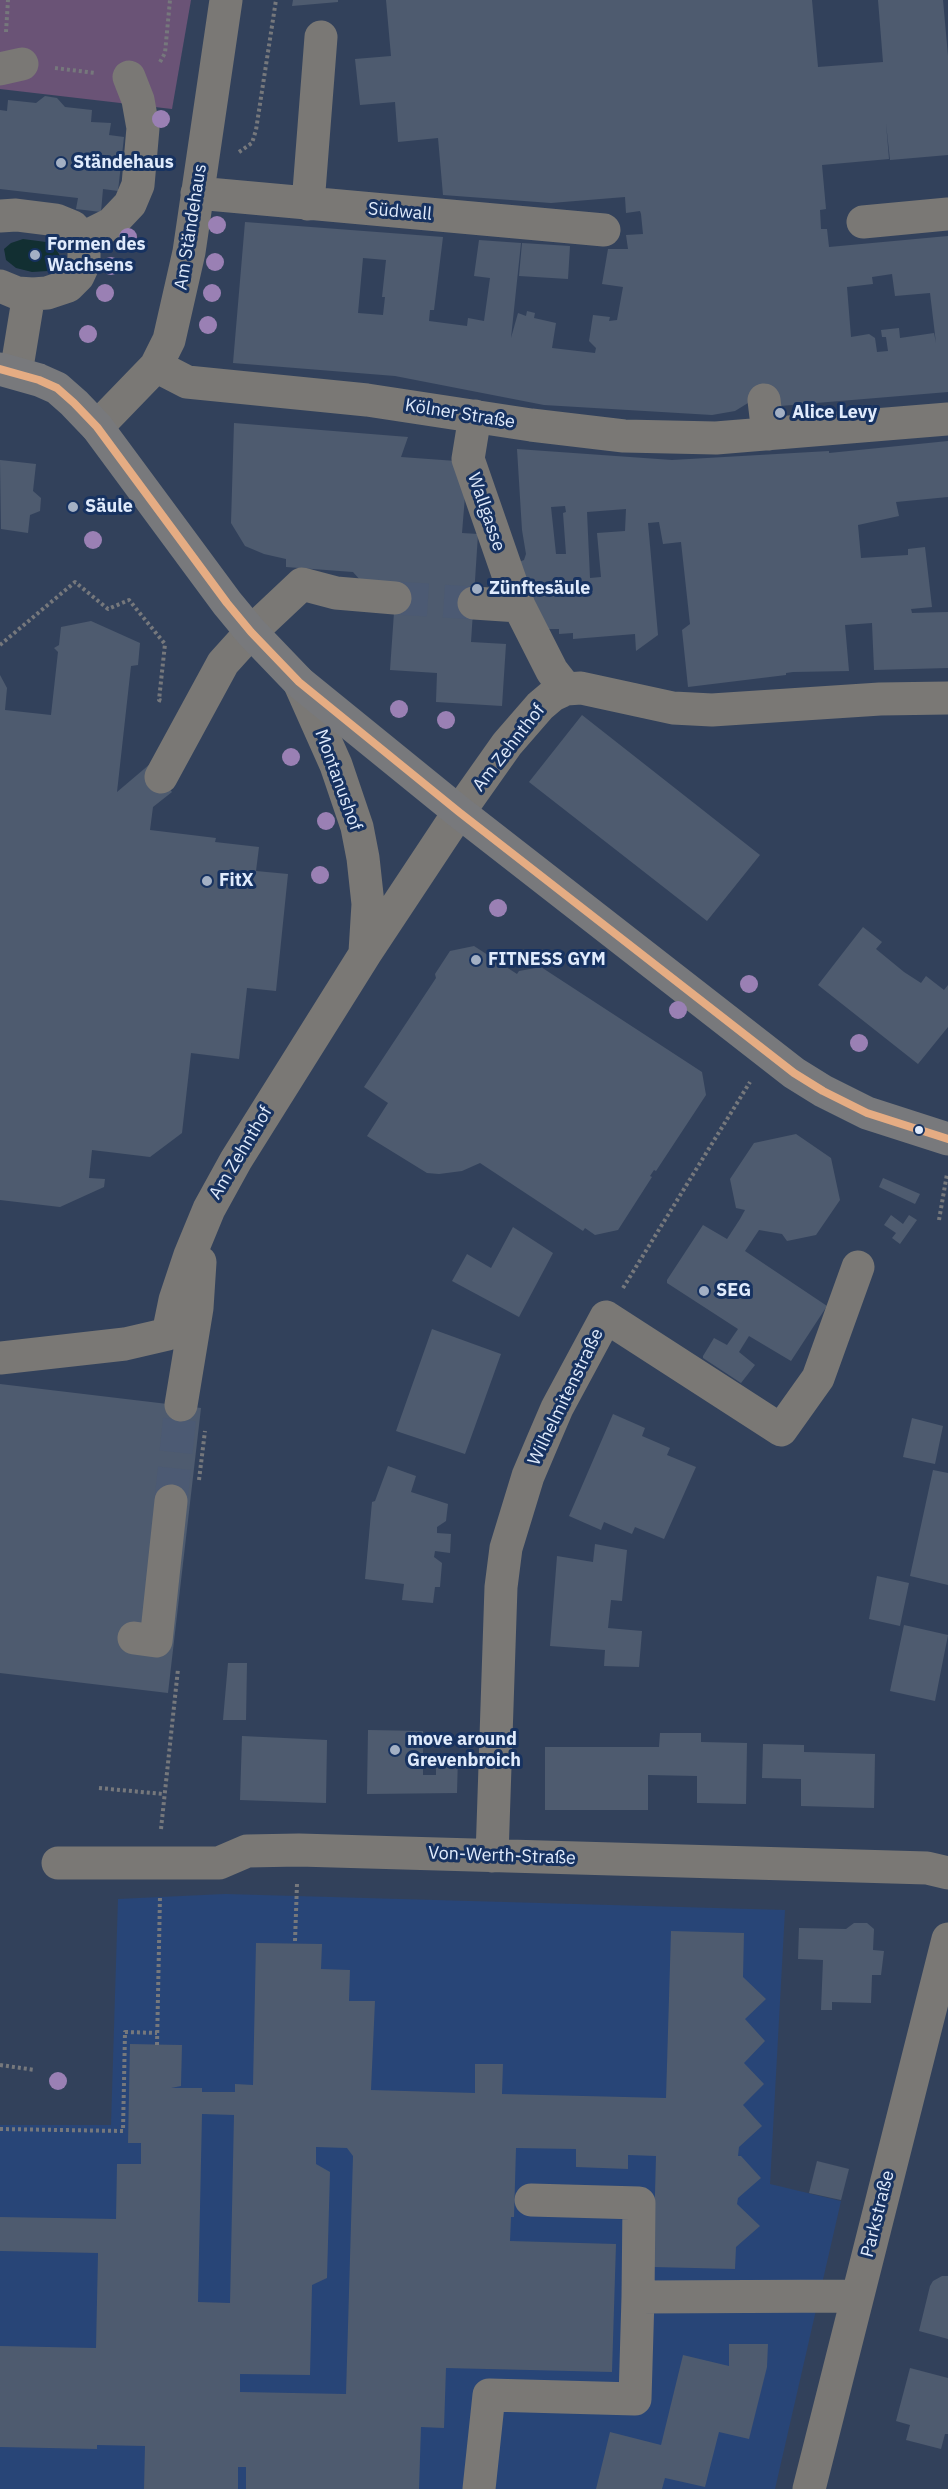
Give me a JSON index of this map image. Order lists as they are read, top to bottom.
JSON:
{
  "streets": {
    "street": [
      "Südwall",
      "Am Ständehaus",
      "Kölner Straße",
      "Wallgasse",
      "Am Zehnthof",
      "Montanushof",
      "Wilhelmitenstraße",
      "Von-Werth-Straße",
      "Parkstraße"
    ]
  },
  "crossings": [
    ["Südwall", "Am Ständehaus"],
    ["Am Ständehaus", "Kölner Straße"],
    ["Kölner Straße", "Wallgasse"],
    ["Wallgasse", "Am Zehnthof"],
    ["Am Zehnthof", "Montanushof"],
    ["Wilhelmitenstraße", "Von-Werth-Straße"]
  ],
  "places": [
    "Ständehaus",
    "Formen des Wachsens",
    "Alice Levy",
    "Säule",
    "Zünftesäule",
    "FitX",
    "FITNESS GYM",
    "SEG",
    "move around Grevenbroich"
  ]
}
